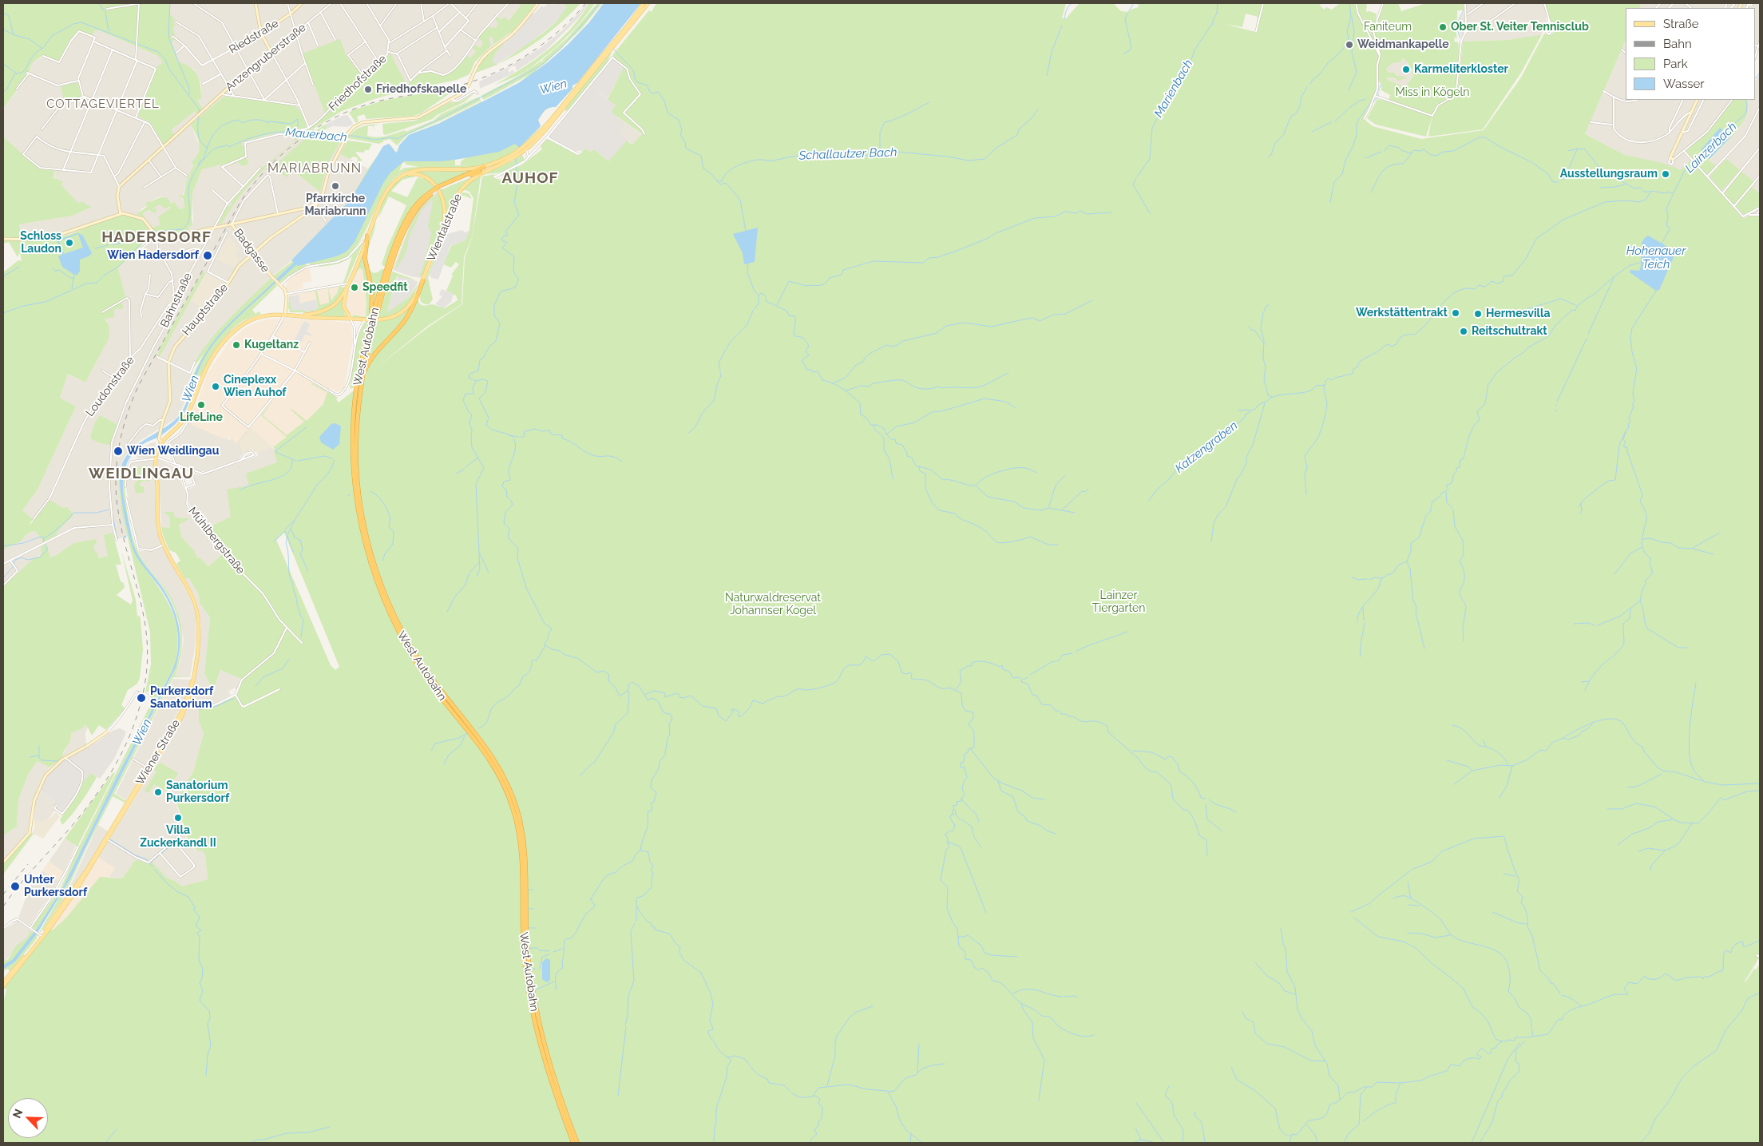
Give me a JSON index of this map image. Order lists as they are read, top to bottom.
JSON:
{
  "streets": {
    "highway": ["West Autobahn"],
    "main road": [
      "Riedstraße",
      "Anzengruberstraße",
      "Wientalstraße",
      "Badgasse",
      "Hauptstraße",
      "Wiener Straße"
    ],
    "street": [
      "Friedhofstraße",
      "Bahnstraße",
      "Loudonstraße",
      "Mühlbergstraße"
    ]
  },
  "crossings": [
    ["Wientalstraße", "Hauptstraße"],
    ["Wientalstraße", "West Autobahn"],
    ["Badgasse", "Hauptstraße"],
    ["Bahnstraße", "Loudonstraße"]
  ],
  "districts": [
    "COTTAGEVIERTEL",
    "MARIABRUNN",
    "AUHOF",
    "HADERSDORF",
    "WEIDLINGAU"
  ],
  "water": [
    "Wien",
    "Marienbach",
    "Mauerbach",
    "Lainzerbach",
    "Schallautzer Bach",
    "Hohenauer Teich",
    "Katzengraben"
  ],
  "parks": [
    "Faniteum",
    "Miss in Kögeln",
    "Lainzer Tiergarten",
    "Naturwaldreservat Johannser Kogel"
  ],
  "places": [
    "Ober St. Veiter Tennisclub",
    "Weidmankapelle",
    "Karmeliterkloster",
    "Friedhofskapelle",
    "Ausstellungsraum",
    "Pfarrkirche Mariabrunn",
    "Schloss Laudon",
    "Wien Hadersdorf",
    "Speedfit",
    "Werkstättentrakt",
    "Hermesvilla",
    "Reitschultrakt",
    "Kugeltanz",
    "Cineplexx Wien Auhof",
    "LifeLine",
    "Wien Weidlingau",
    "Purkersdorf Sanatorium",
    "Sanatorium Purkersdorf",
    "Villa Zuckerkandl II",
    "Unter Purkersdorf"
  ],
  "legend": [
    "Straße",
    "Bahn",
    "Park",
    "Wasser"
  ],
  "north": "top left"
}
